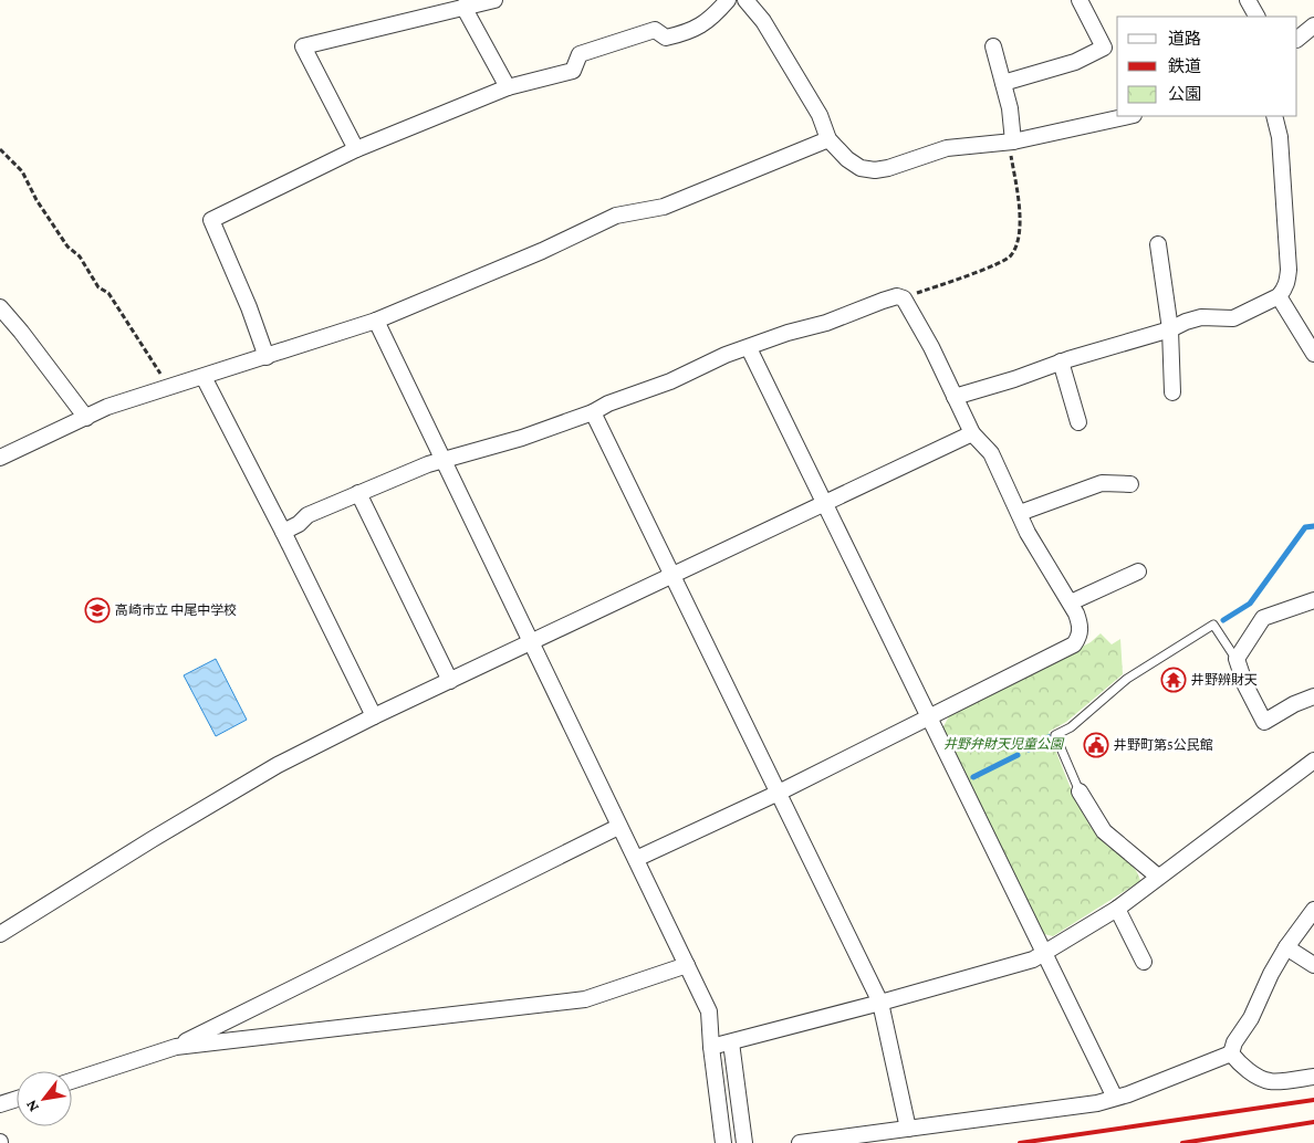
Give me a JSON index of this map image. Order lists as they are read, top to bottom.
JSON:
{
  "parks": ["井野弁財天児童公園"],
  "places": {
    "school or university": ["高崎市立 中尾中学校"],
    "temple": ["井野辨財天"],
    "public building": ["井野町第5公民館"]
  },
  "legend": ["道路", "鉄道", "公園"],
  "north": "bottom left"
}
